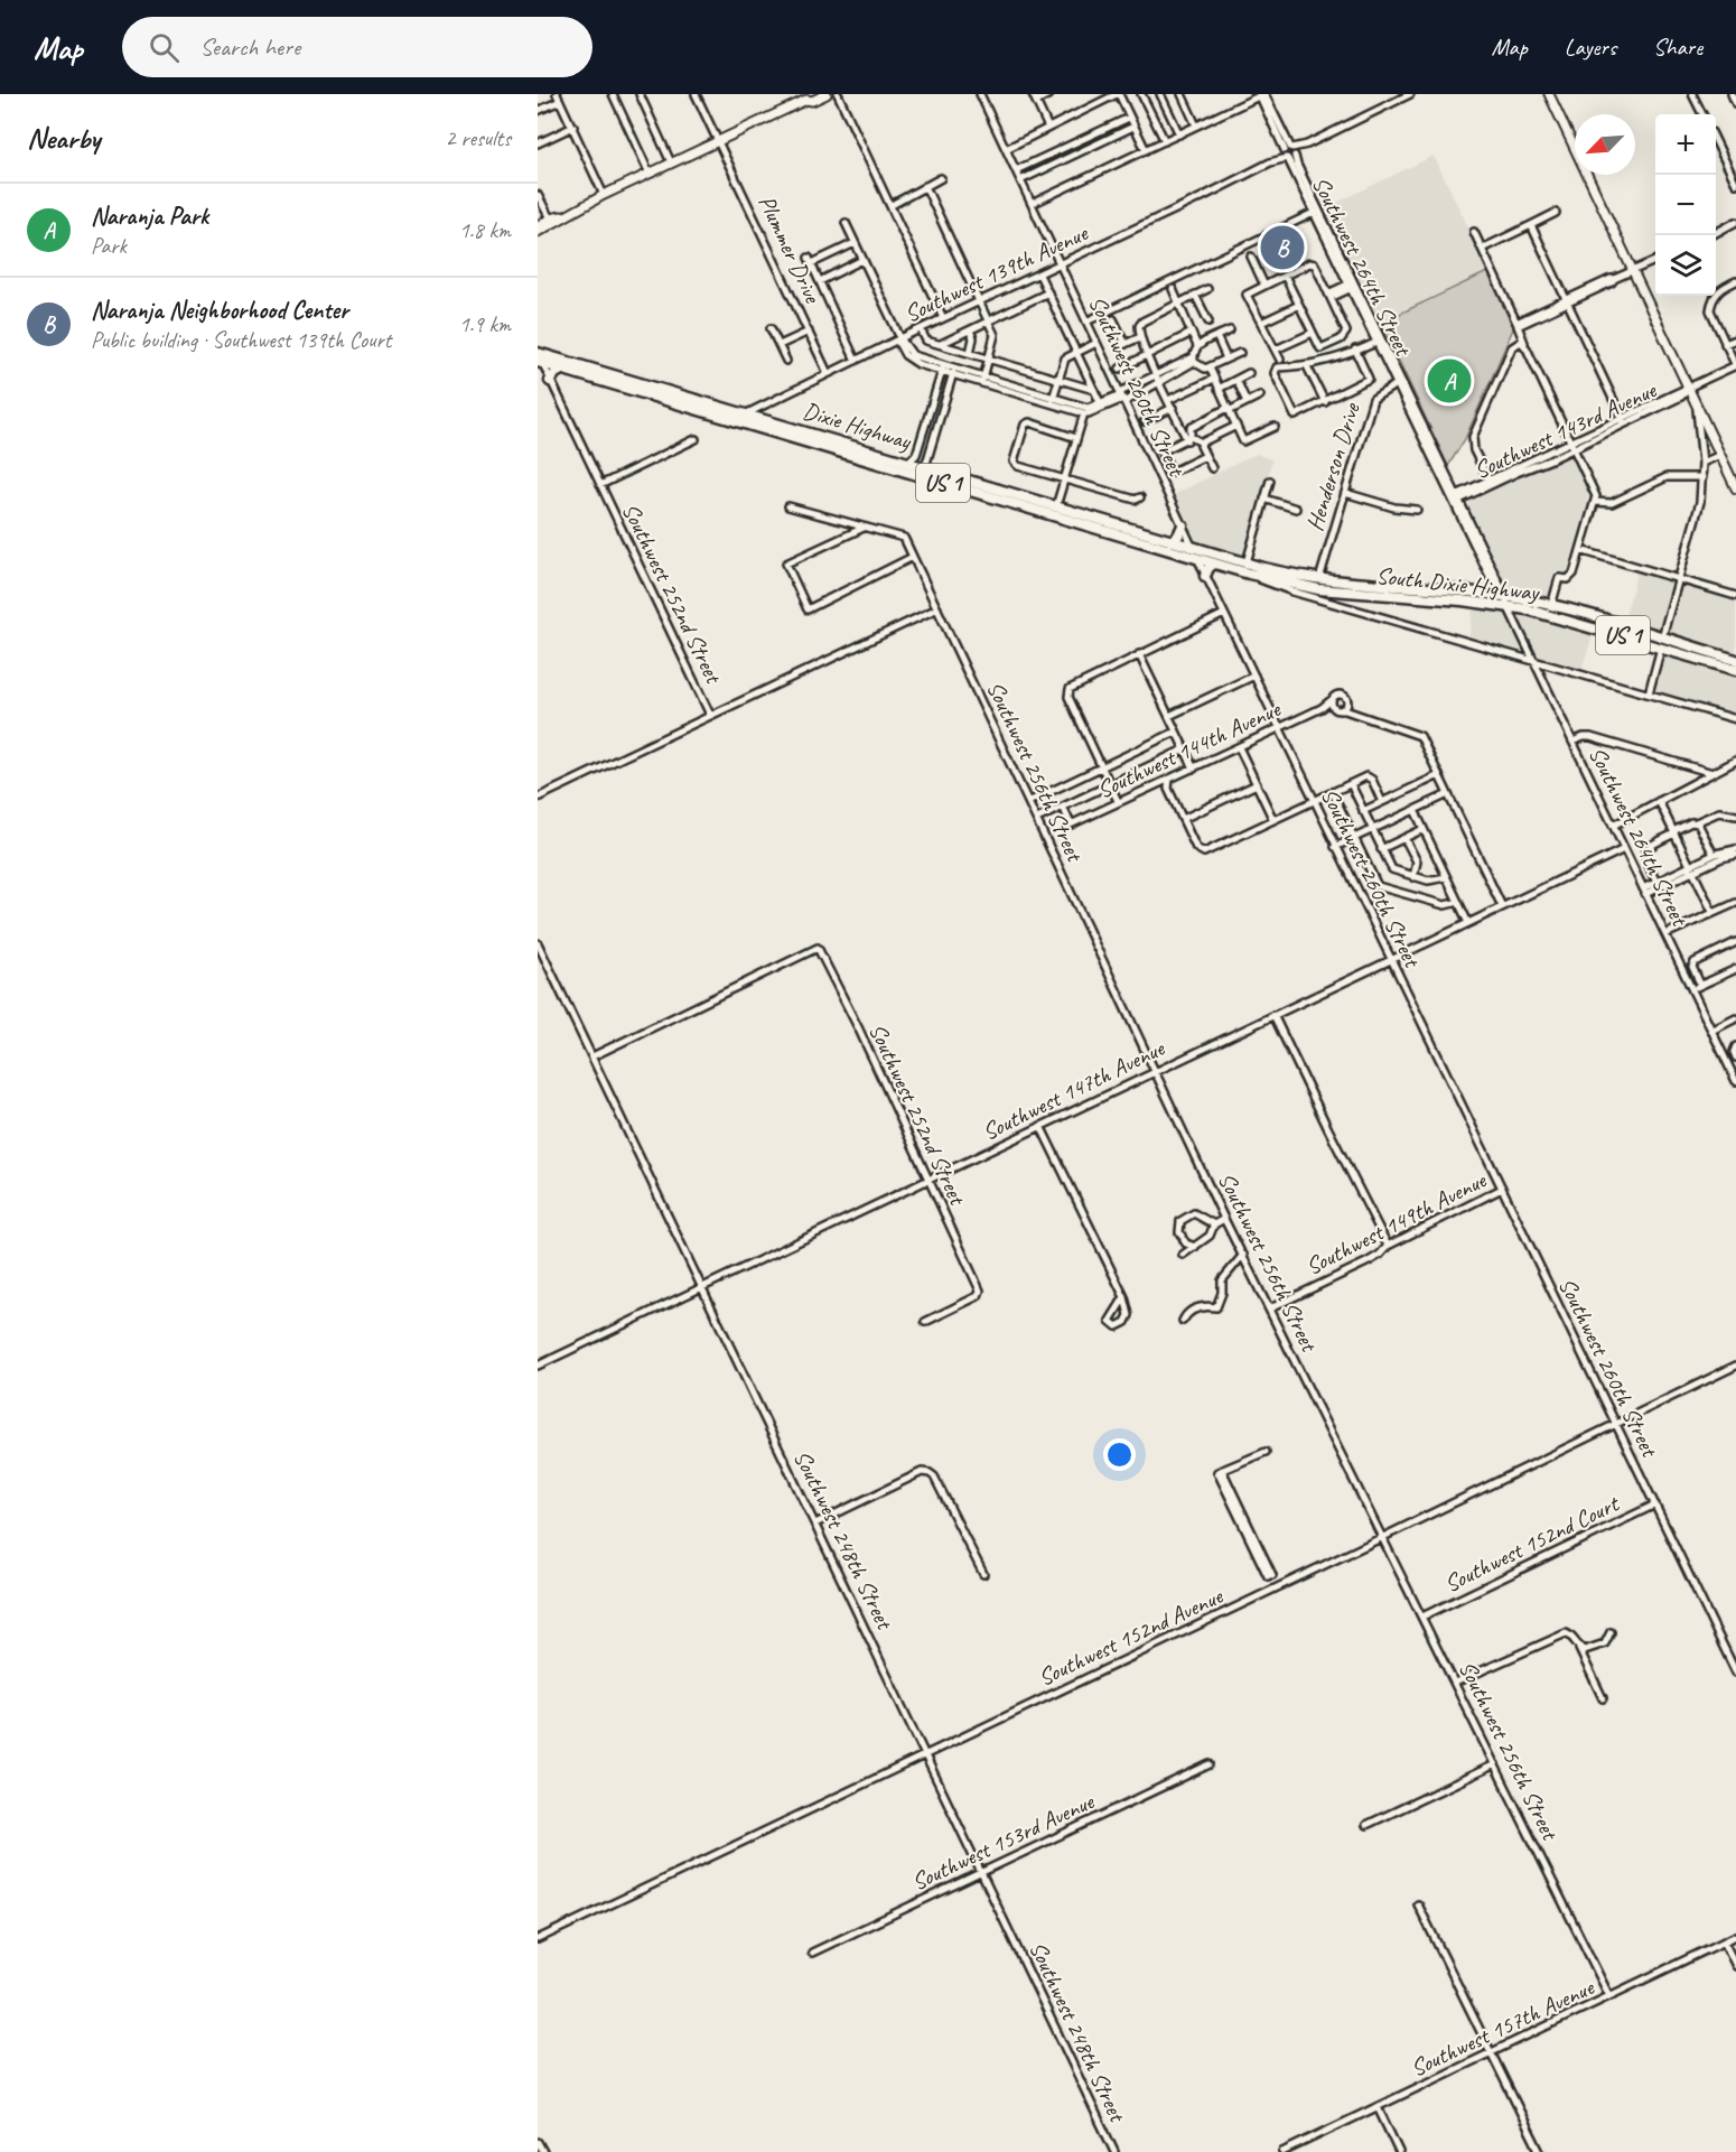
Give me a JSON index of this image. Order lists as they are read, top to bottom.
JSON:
{
  "streets": {
    "highway": ["Dixie Highway", "US 1", "South Dixie Highway"],
    "street": [
      "Plummer Drive",
      "Southwest 264th Street",
      "Southwest 139th Avenue",
      "Southwest 260th Street",
      "Southwest 143rd Avenue",
      "Henderson Drive",
      "Southwest 252nd Street",
      "Southwest 144th Avenue",
      "Southwest 256th Street",
      "Southwest 147th Avenue",
      "Southwest 149th Avenue",
      "Southwest 248th Street",
      "Southwest 152nd Court",
      "Southwest 152nd Avenue",
      "Southwest 153rd Avenue",
      "Southwest 157th Avenue"
    ]
  },
  "crossings": [
    ["Plummer Drive", "Southwest 139th Avenue"],
    ["Southwest 264th Street", "Southwest 139th Avenue"],
    ["Southwest 264th Street", "Southwest 143rd Avenue"],
    ["Southwest 264th Street", "Henderson Drive"],
    ["Southwest 264th Street", "South Dixie Highway"],
    ["Southwest 264th Street", "Southwest 147th Avenue"],
    ["Southwest 139th Avenue", "Southwest 260th Street"],
    ["Southwest 139th Avenue", "Dixie Highway"],
    ["Southwest 260th Street", "Dixie Highway"],
    ["Southwest 260th Street", "Southwest 144th Avenue"],
    ["Southwest 260th Street", "Southwest 147th Avenue"],
    ["Southwest 260th Street", "Southwest 149th Avenue"],
    ["Southwest 260th Street", "Southwest 152nd Court"],
    ["Southwest 260th Street", "Southwest 152nd Avenue"],
    ["Dixie Highway", "Henderson Drive"],
    ["Dixie Highway", "South Dixie Highway"],
    ["Dixie Highway", "Southwest 252nd Street"],
    ["Henderson Drive", "South Dixie Highway"],
    ["Southwest 252nd Street", "Southwest 147th Avenue"],
    ["Southwest 252nd Street", "Southwest 248th Street"],
    ["Southwest 144th Avenue", "Southwest 147th Avenue"],
    ["Southwest 256th Street", "Southwest 147th Avenue"],
    ["Southwest 256th Street", "Southwest 149th Avenue"],
    ["Southwest 256th Street", "Southwest 152nd Court"],
    ["Southwest 256th Street", "Southwest 152nd Avenue"],
    ["Southwest 256th Street", "Southwest 157th Avenue"],
    ["Southwest 147th Avenue", "Southwest 248th Street"],
    ["Southwest 248th Street", "Southwest 152nd Avenue"],
    ["Southwest 248th Street", "Southwest 153rd Avenue"]
  ],
  "north": "bottom left",
  "page": {
    "header": "Map",
    "search": "Search here",
    "nav": ["Map", "Layers", "Share"],
    "heading": ["Nearby", "2 results"],
    "map_buttons": ["+", "−"],
    "list": [
      {
        "mark": "A",
        "name": "Naranja Park",
        "note": "Park",
        "value": "1.8 km"
      },
      {
        "mark": "B",
        "name": "Naranja Neighborhood Center",
        "note": "Public building · Southwest 139th Court",
        "value": "1.9 km"
      }
    ],
    "pins": ["B", "A"]
  }
}
